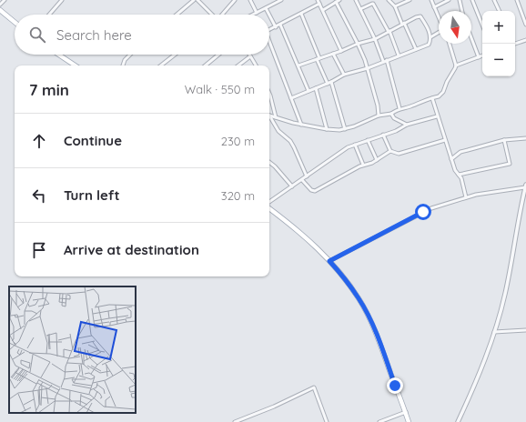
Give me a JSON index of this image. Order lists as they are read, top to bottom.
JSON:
{
  "north": "bottom",
  "page": {
    "map_buttons": ["+", "−"],
    "search": "Search here",
    "heading": ["7 min", "Walk · 550 m"],
    "list": [
      ["Continue", "230 m"],
      ["Turn left", "320 m"],
      "Arrive at destination"
    ]
  }
}
